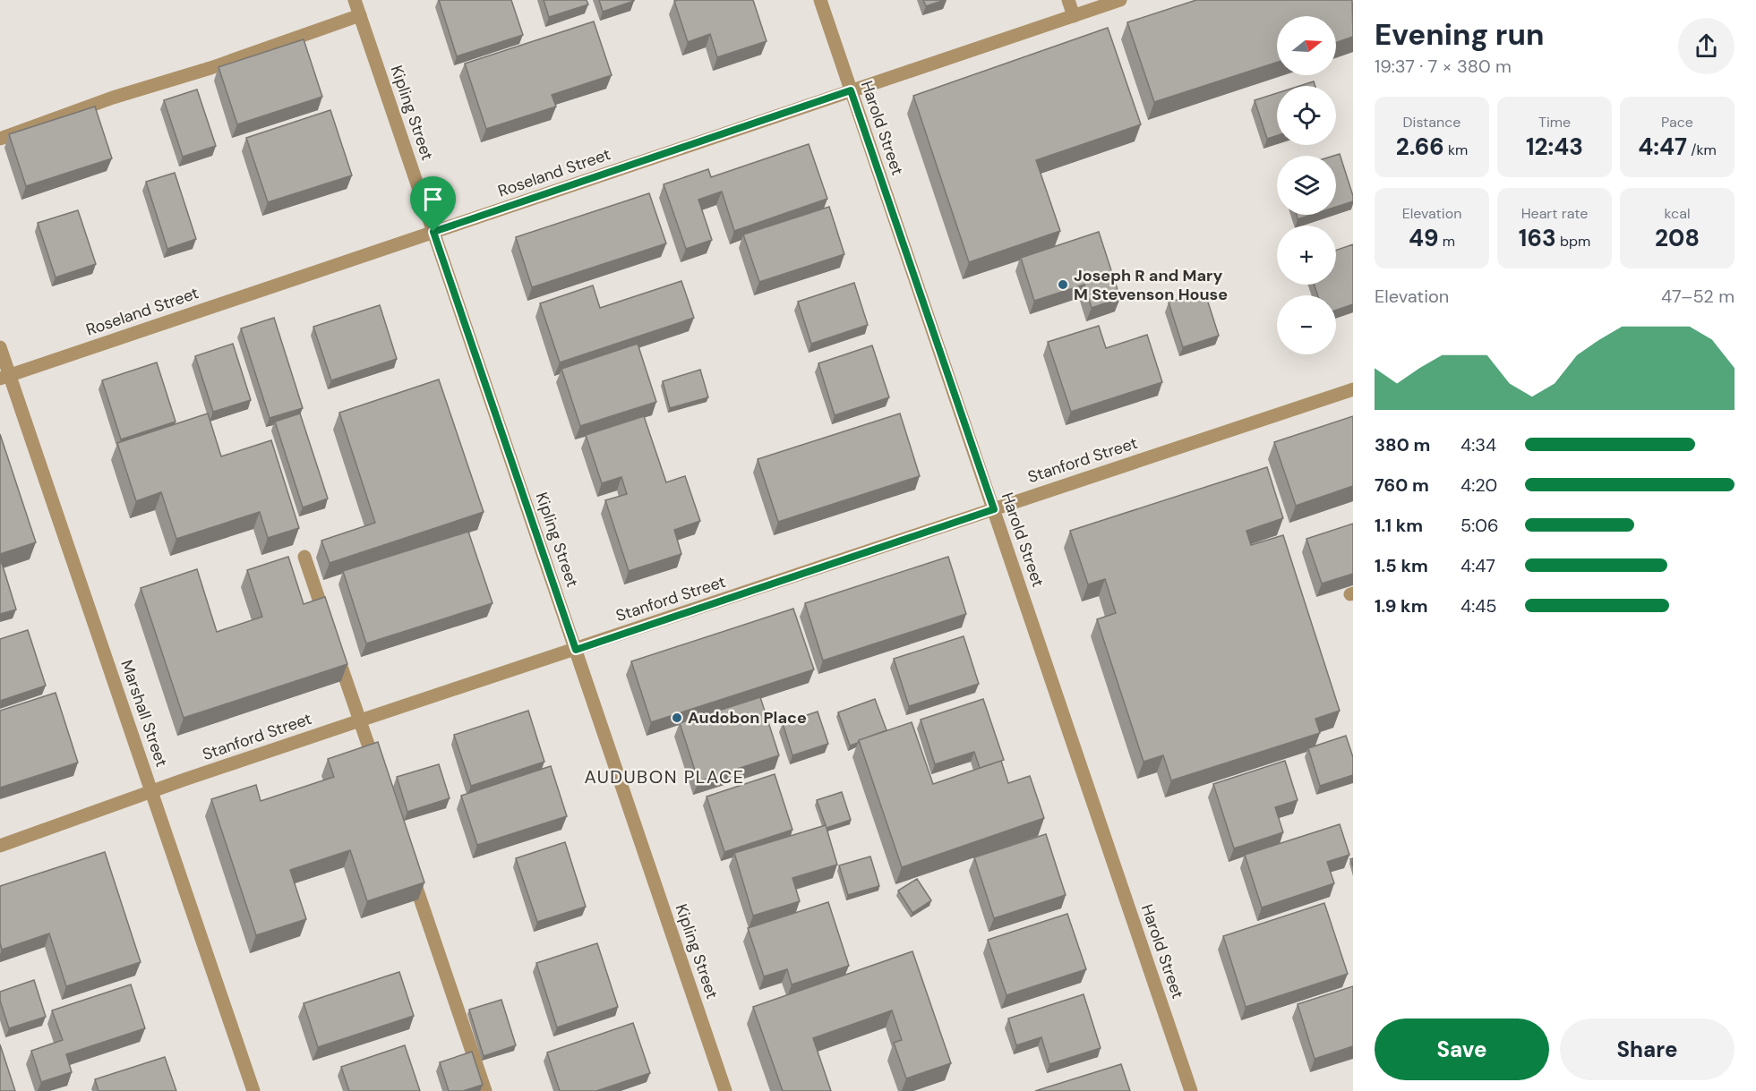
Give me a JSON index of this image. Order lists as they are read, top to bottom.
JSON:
{
  "streets": {
    "street": [
      "Kipling Street",
      "Harold Street",
      "Roseland Street",
      "Stanford Street",
      "Marshall Street"
    ]
  },
  "crossings": [
    ["Kipling Street", "Roseland Street"],
    ["Kipling Street", "Stanford Street"],
    ["Harold Street", "Roseland Street"],
    ["Harold Street", "Stanford Street"],
    ["Roseland Street", "Marshall Street"],
    ["Stanford Street", "Marshall Street"]
  ],
  "districts": ["AUDUBON PLACE"],
  "places": ["Joseph R and Mary M Stevenson House", "Audobon Place"],
  "north": "right",
  "page": {
    "heading": ["Evening run", "19:37 · 7 × 380 m"],
    "map_buttons": ["+", "−"],
    "stats": [
      ["Distance", "2.66 km"],
      ["Time", "12:43"],
      ["Pace", "4:47 /km"],
      ["Elevation", "49 m"],
      ["Heart rate", "163 bpm"],
      ["kcal", "208"]
    ],
    "chart": ["Elevation", "47–52 m"],
    "list": [
      {
        "name": "380 m",
        "note": "4:34"
      },
      {
        "name": "760 m",
        "note": "4:20"
      },
      {
        "name": "1.1 km",
        "note": "5:06"
      },
      {
        "name": "1.5 km",
        "note": "4:47"
      },
      {
        "name": "1.9 km",
        "note": "4:45"
      }
    ],
    "buttons": ["Save", "Share"]
  }
}
